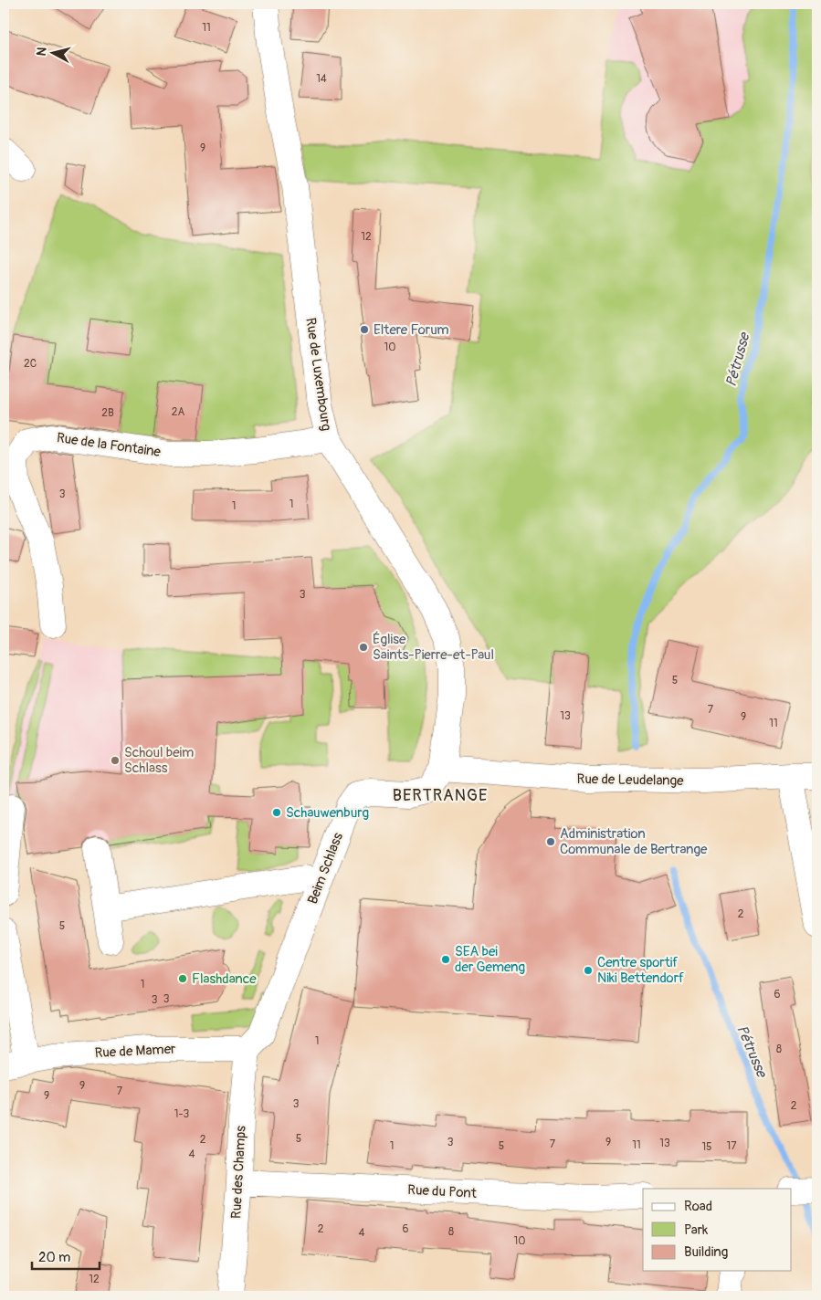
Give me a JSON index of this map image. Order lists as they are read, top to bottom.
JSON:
{
  "streets": {
    "street": [
      "Rue de Luxembourg",
      "Rue de la Fontaine",
      "Rue de Leudelange",
      "Beim Schlass",
      "Rue de Mamer",
      "Rue des Champs",
      "Rue du Pont"
    ]
  },
  "crossings": [
    ["Rue de Luxembourg", "Rue de la Fontaine"],
    ["Rue de Luxembourg", "Rue de Leudelange"],
    ["Rue de Luxembourg", "Beim Schlass"],
    ["Rue de Leudelange", "Beim Schlass"],
    ["Beim Schlass", "Rue de Mamer"],
    ["Beim Schlass", "Rue des Champs"],
    ["Rue de Mamer", "Rue des Champs"],
    ["Rue des Champs", "Rue du Pont"]
  ],
  "districts": ["BERTRANGE"],
  "water": ["Pétrusse"],
  "places": [
    "Eltere Forum",
    "Église Saints-Pierre-et-Paul",
    "Schoul beim Schlass",
    "Schauwenburg",
    "Administration Communale de Bertrange",
    "SEA bei der Gemeng",
    "Centre sportif Niki Bettendorf",
    "Flashdance"
  ],
  "house_numbers": [
    "11",
    "14",
    "9",
    "12",
    "10",
    "2C",
    "2A",
    "2B",
    "3",
    "1",
    "1",
    "3",
    "5",
    "7",
    "13",
    "9",
    "11",
    "2",
    "5",
    "1",
    "6",
    "3",
    "3",
    "1",
    "8",
    "9",
    "7",
    "9",
    "3",
    "2",
    "1-3",
    "5",
    "2",
    "3",
    "9",
    "13",
    "7",
    "11",
    "1",
    "5",
    "17",
    "15",
    "4",
    "2",
    "6",
    "8",
    "4",
    "10",
    "12"
  ],
  "legend": ["Road", "Park", "Building"],
  "scale_bar": "20 m",
  "north": "left"
}
